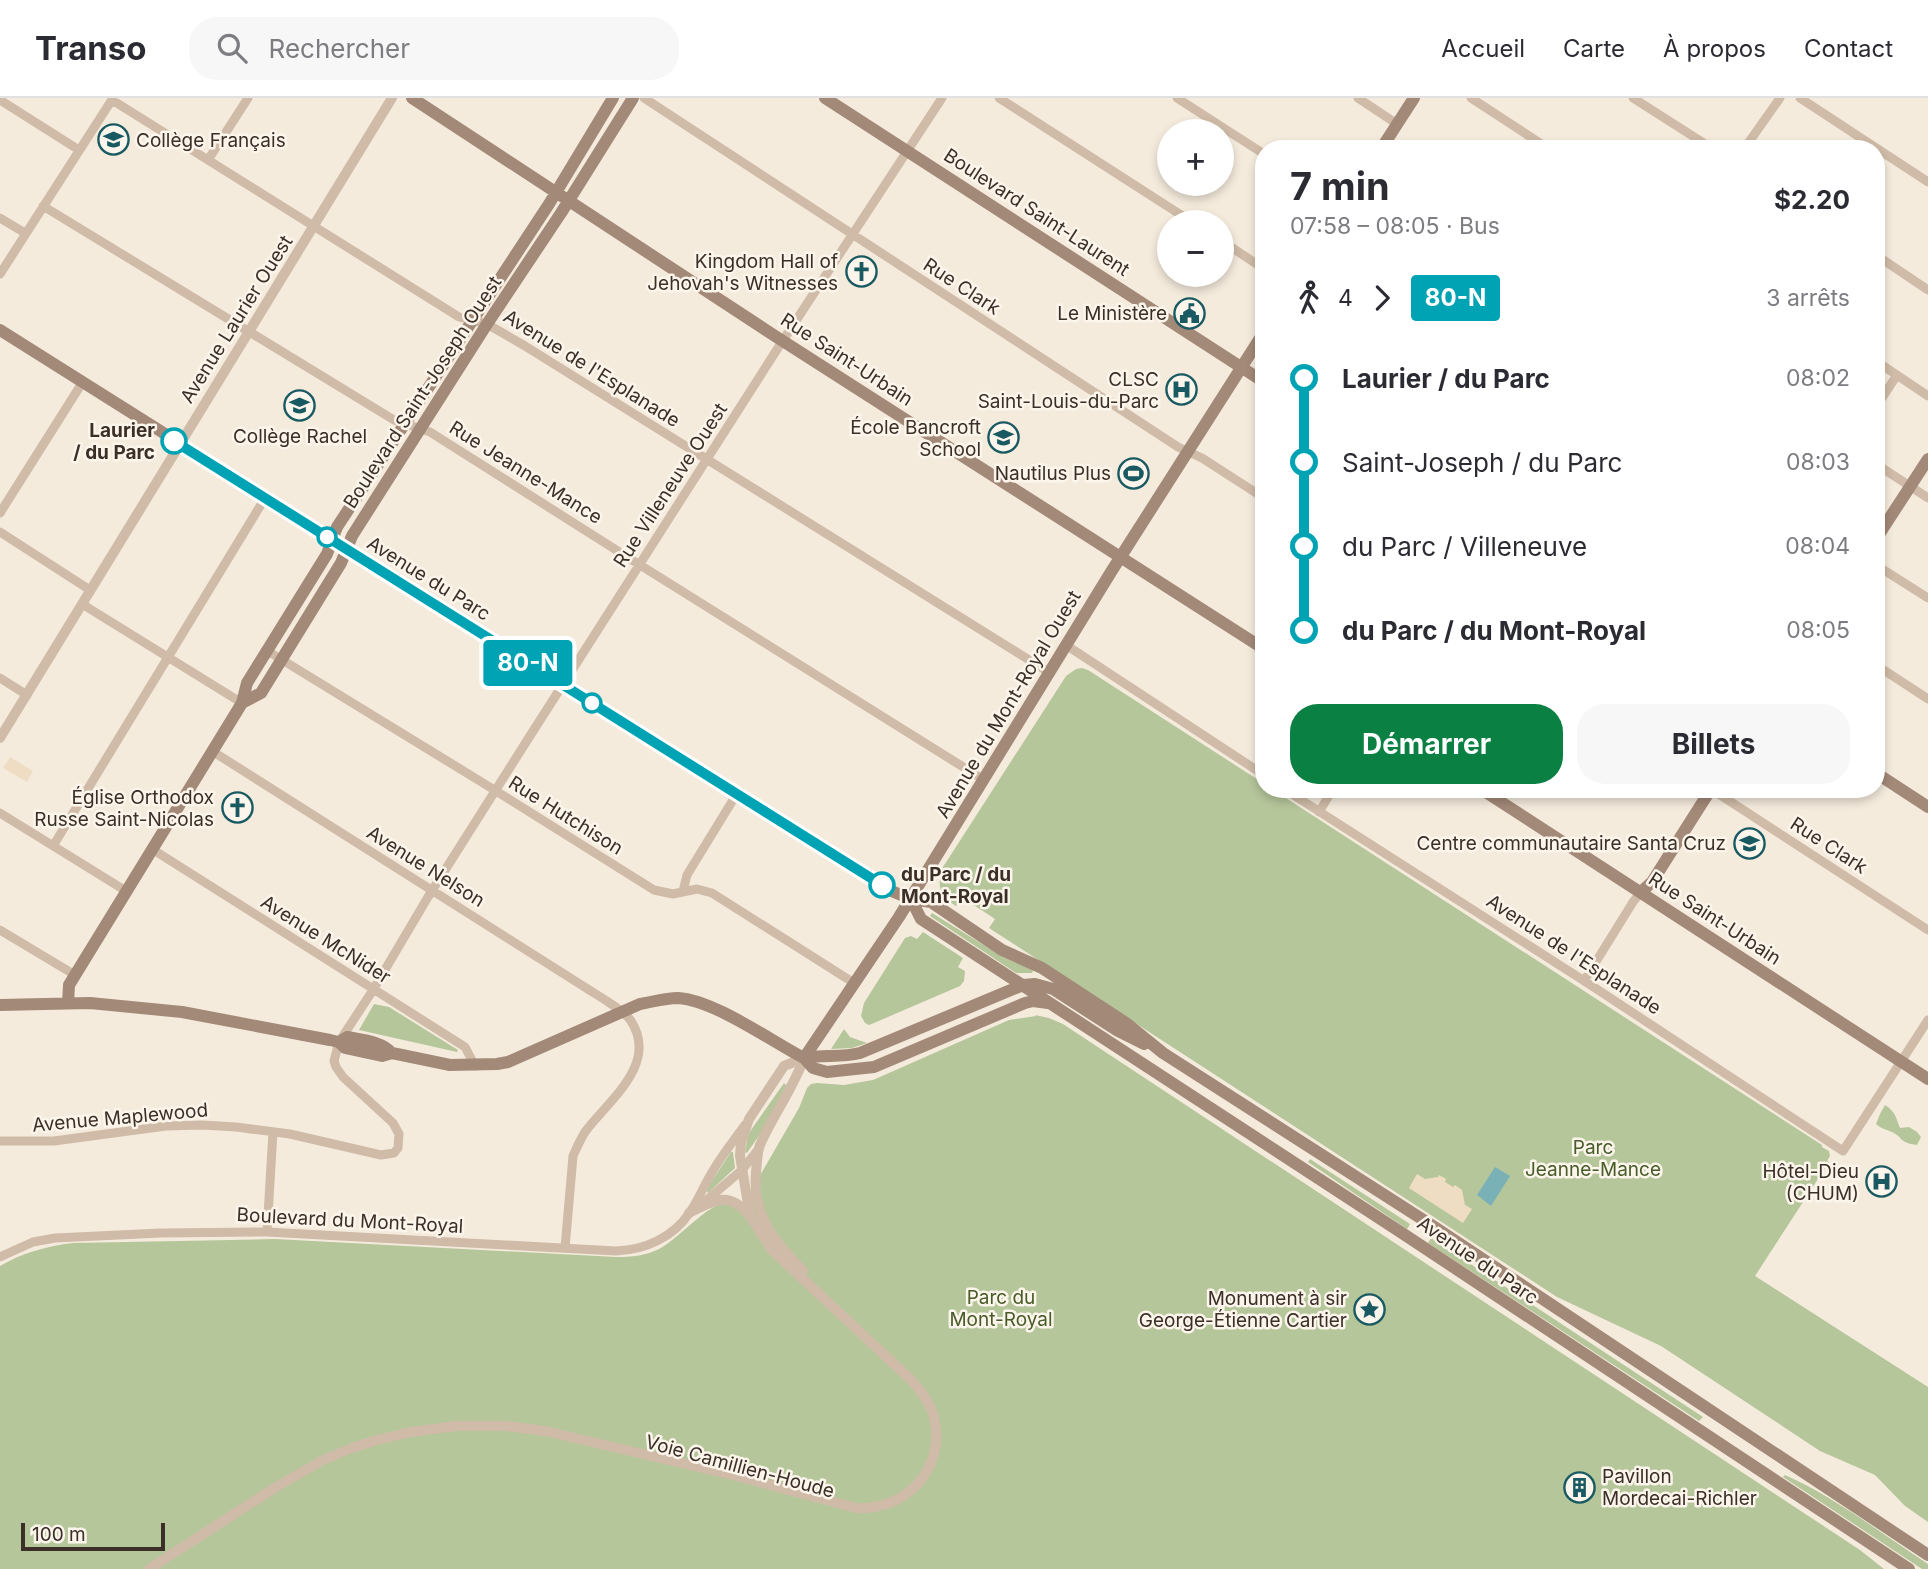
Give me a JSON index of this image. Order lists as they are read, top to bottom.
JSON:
{
  "streets": {
    "main road": [
      "Boulevard Saint-Laurent",
      "Rue Saint-Urbain",
      "Boulevard Saint-Joseph Ouest",
      "Avenue du Parc",
      "Avenue du Mont-Royal Ouest"
    ],
    "street": [
      "Rue Clark",
      "Avenue Laurier Ouest",
      "Avenue de l'Esplanade",
      "Rue Jeanne-Mance",
      "Rue Villeneuve Ouest",
      "Rue Hutchison",
      "Avenue Nelson",
      "Avenue McNider",
      "Avenue Maplewood",
      "Boulevard du Mont-Royal",
      "Voie Camillien-Houde"
    ]
  },
  "crossings": [
    ["Boulevard Saint-Laurent", "Rue Villeneuve Ouest"],
    ["Boulevard Saint-Laurent", "Avenue du Mont-Royal Ouest"],
    ["Rue Clark", "Rue Villeneuve Ouest"],
    ["Rue Clark", "Avenue du Mont-Royal Ouest"],
    ["Avenue Laurier Ouest", "Avenue de l'Esplanade"],
    ["Avenue Laurier Ouest", "Rue Jeanne-Mance"],
    ["Avenue Laurier Ouest", "Avenue du Parc"],
    ["Rue Saint-Urbain", "Avenue de l'Esplanade"],
    ["Rue Saint-Urbain", "Boulevard Saint-Joseph Ouest"],
    ["Rue Saint-Urbain", "Rue Villeneuve Ouest"],
    ["Rue Saint-Urbain", "Avenue du Mont-Royal Ouest"],
    ["Avenue de l'Esplanade", "Boulevard Saint-Joseph Ouest"],
    ["Avenue de l'Esplanade", "Rue Villeneuve Ouest"],
    ["Avenue de l'Esplanade", "Avenue du Mont-Royal Ouest"],
    ["Boulevard Saint-Joseph Ouest", "Rue Jeanne-Mance"],
    ["Boulevard Saint-Joseph Ouest", "Avenue du Parc"],
    ["Boulevard Saint-Joseph Ouest", "Rue Hutchison"],
    ["Boulevard Saint-Joseph Ouest", "Avenue Nelson"],
    ["Boulevard Saint-Joseph Ouest", "Avenue McNider"],
    ["Rue Jeanne-Mance", "Rue Villeneuve Ouest"],
    ["Rue Jeanne-Mance", "Avenue du Mont-Royal Ouest"],
    ["Rue Villeneuve Ouest", "Avenue du Parc"],
    ["Rue Villeneuve Ouest", "Rue Hutchison"],
    ["Rue Villeneuve Ouest", "Avenue Nelson"],
    ["Rue Villeneuve Ouest", "Avenue McNider"],
    ["Rue Villeneuve Ouest", "Avenue Maplewood"],
    ["Avenue du Parc", "Avenue du Mont-Royal Ouest"],
    ["Avenue du Mont-Royal Ouest", "Rue Hutchison"],
    ["Avenue du Mont-Royal Ouest", "Boulevard du Mont-Royal"],
    ["Boulevard du Mont-Royal", "Voie Camillien-Houde"]
  ],
  "parks": ["Parc Jeanne-Mance", "Parc du Mont-Royal"],
  "places": {
    "school or university": [
      "Collège Français",
      "Collège Rachel",
      "École Bancroft School",
      "Centre communautaire Santa Cruz"
    ],
    "church": ["Kingdom Hall of Jehovah's Witnesses", "Église Orthodox Russe Saint-Nicolas"],
    "public building": ["Le Ministère"],
    "hospital": ["CLSC Saint-Louis-du-Parc", "Hôtel-Dieu (CHUM)"],
    "other": ["Laurier / du Parc", "du Parc / du Mont-Royal"],
    "sports": ["Nautilus Plus"],
    "place": ["Monument à sir George-Étienne Cartier"],
    "building": ["Pavillon Mordecai-Richler"]
  },
  "lines": ["bus line 80-N"],
  "scale_bar": "100 m",
  "page": {
    "header": "Transo",
    "search": "Rechercher",
    "nav": [
      "Accueil",
      "Carte",
      "À propos",
      "Contact"
    ],
    "on_map": "80-N",
    "map_buttons": ["+", "−"],
    "heading": ["7 min", "07:58 – 08:05 · Bus", "$2.20"],
    "legs": ["4", "80-N", "3 arrêts"],
    "list": [
      {
        "name": "Laurier / du Parc",
        "value": "08:02"
      },
      {
        "name": "Saint-Joseph / du Parc",
        "value": "08:03"
      },
      {
        "name": "du Parc / Villeneuve",
        "value": "08:04"
      },
      {
        "name": "du Parc / du Mont-Royal",
        "value": "08:05"
      }
    ],
    "buttons": ["Démarrer", "Billets"],
    "scale": "100 m"
  }
}
